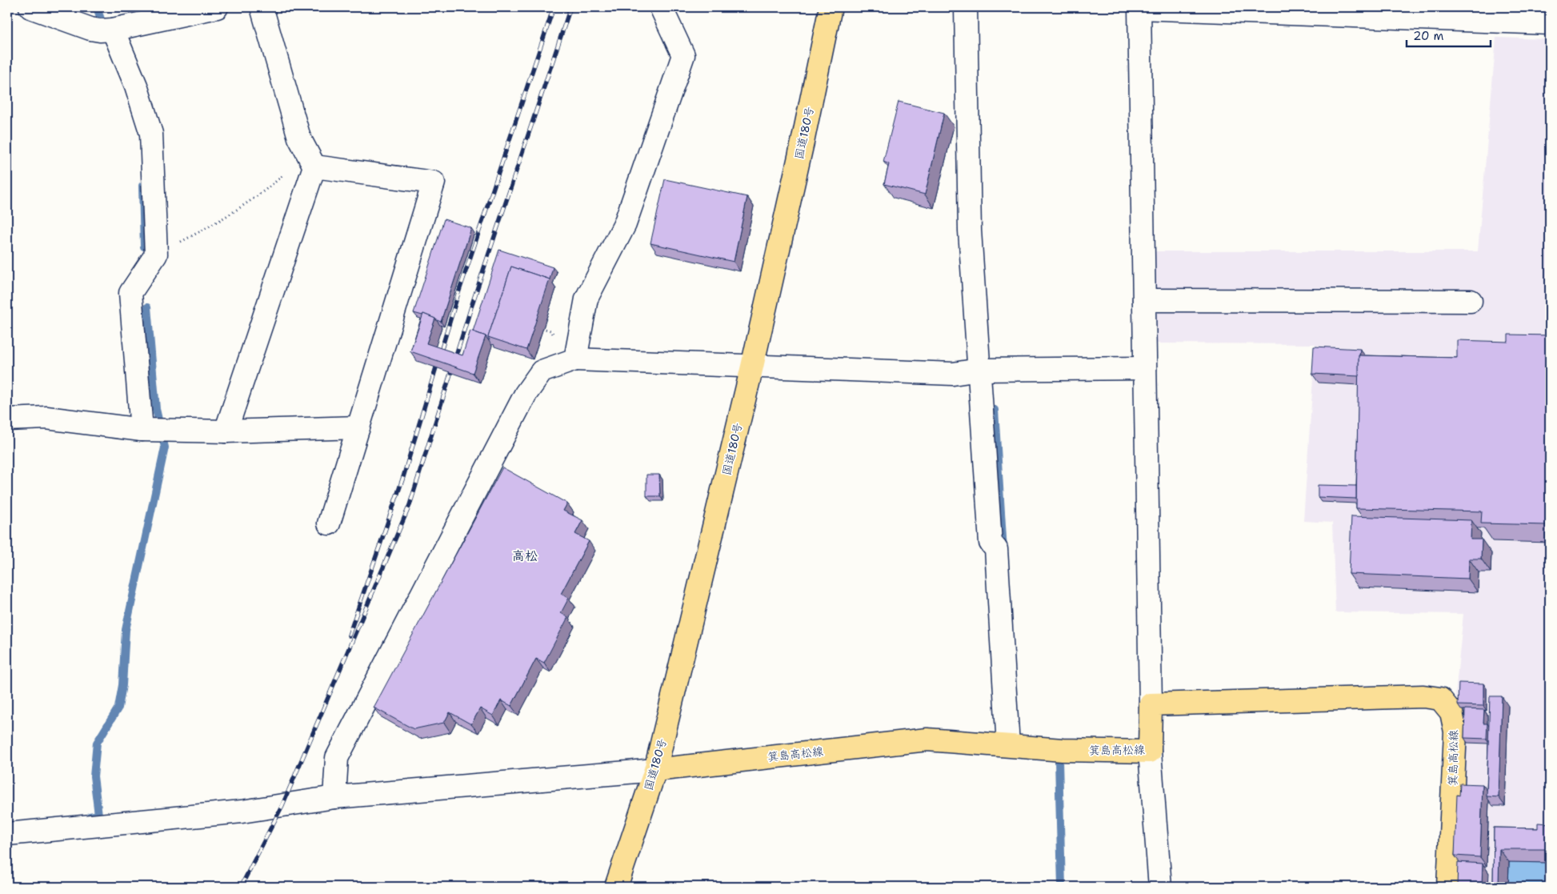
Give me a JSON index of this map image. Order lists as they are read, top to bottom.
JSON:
{
  "streets": {
    "main road": ["国道180号", "箕島高松線"]
  },
  "crossings": [
    ["国道180号", "箕島高松線"]
  ],
  "districts": ["高松"],
  "scale_bar": "20 m"
}
